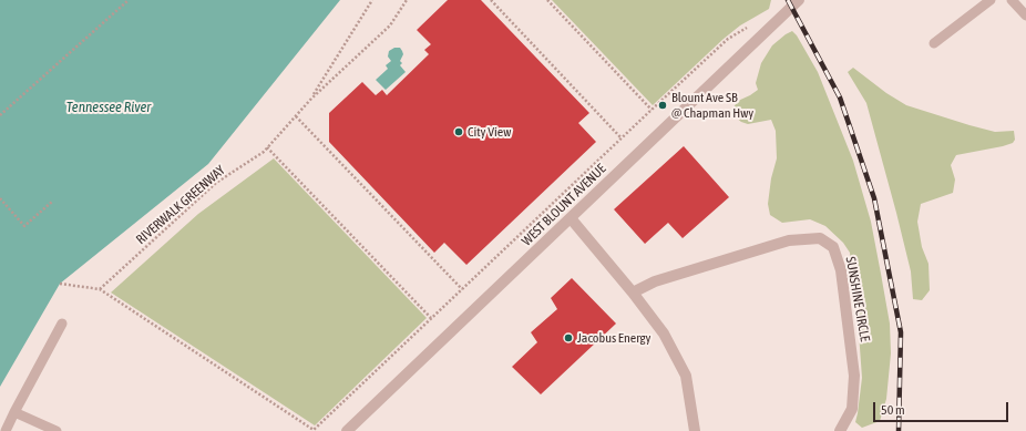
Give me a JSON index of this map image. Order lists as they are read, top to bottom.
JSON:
{
  "streets": {
    "street": ["WEST BLOUNT AVENUE", "SUNSHINE CIRCLE"],
    "path": ["RIVERWALK GREENWAY"]
  },
  "water": ["Tennessee River"],
  "places": ["Blount Ave SB @ Chapman Hwy", "City View", "Jacobus Energy"],
  "scale_bar": "50 m"
}
